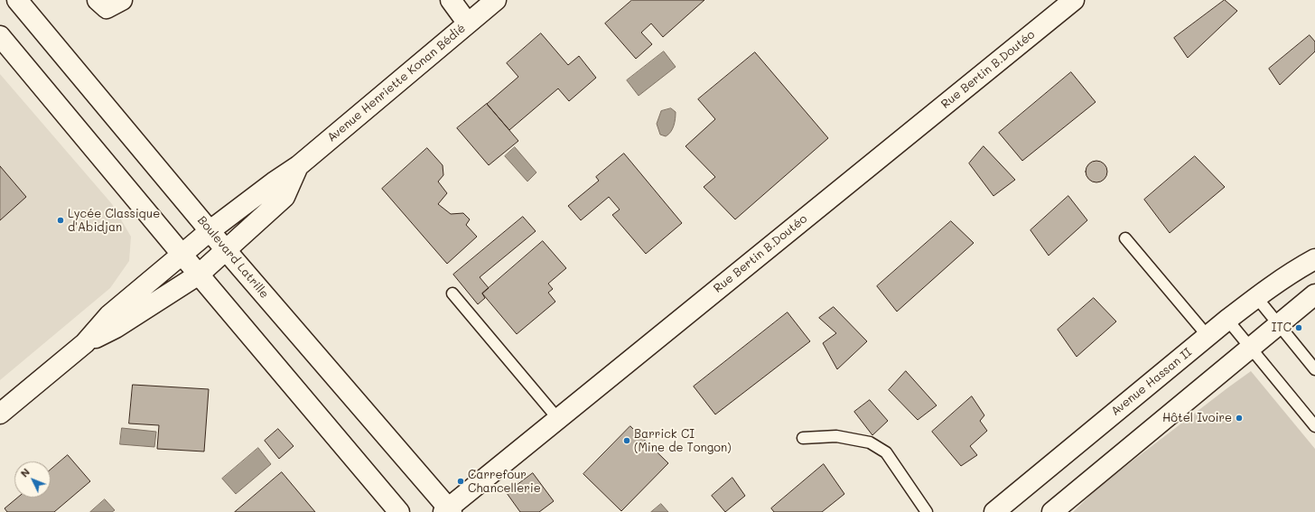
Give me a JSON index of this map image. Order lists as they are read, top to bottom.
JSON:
{
  "streets": {
    "street": [
      "Rue Bertin B.Doutéo",
      "Avenue Henriette Konan Bédié",
      "Boulevard Latrille",
      "Avenue Hassan II"
    ]
  },
  "crossings": [
    ["Rue Bertin B.Doutéo", "Boulevard Latrille"],
    ["Avenue Henriette Konan Bédié", "Boulevard Latrille"]
  ],
  "places": [
    "Lycée Classique d'Abidjan",
    "ITC",
    "Hôtel Ivoire",
    "Barrick CI (Mine de Tongon)",
    "Carrefour Chancellerie"
  ],
  "north": "top left"
}
